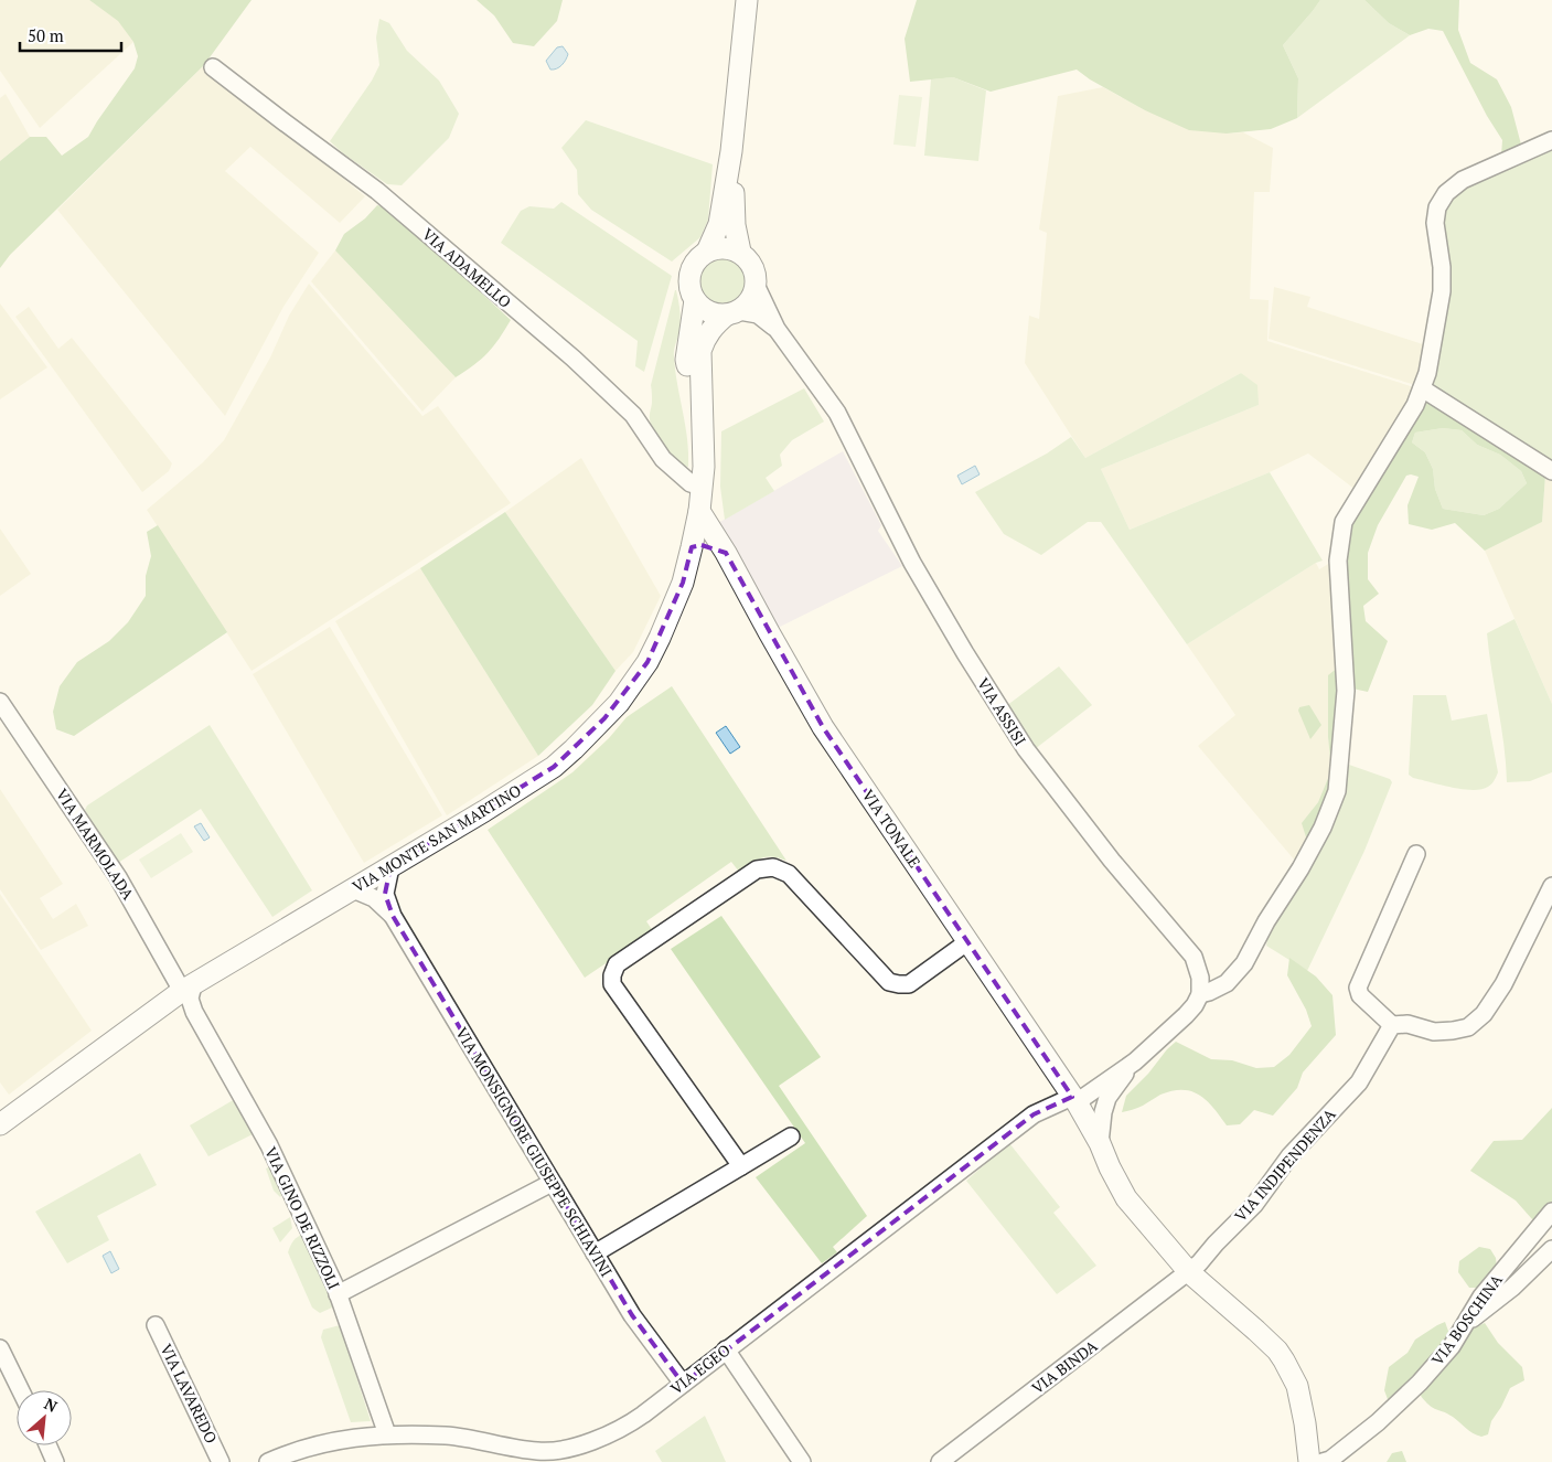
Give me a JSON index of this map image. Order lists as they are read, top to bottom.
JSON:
{
  "streets": {
    "street": [
      "VIA ADAMELLO",
      "VIA ASSISI",
      "VIA TONALE",
      "VIA MONTE SAN MARTINO",
      "VIA MARMOLADA",
      "VIA MONSIGNORE GIUSEPPE SCHIAVINI",
      "VIA INDIPENDENZA",
      "VIA GINO DE RIZZOLI",
      "VIA BOSCHINA",
      "VIA BINDA",
      "VIA EGEO",
      "VIA LAVAREDO"
    ]
  },
  "crossings": [
    ["VIA ADAMELLO", "VIA MONTE SAN MARTINO"],
    ["VIA ASSISI", "VIA MONTE SAN MARTINO"],
    ["VIA TONALE", "VIA MONTE SAN MARTINO"],
    ["VIA TONALE", "VIA INDIPENDENZA"],
    ["VIA TONALE", "VIA BINDA"],
    ["VIA TONALE", "VIA EGEO"],
    ["VIA MONTE SAN MARTINO", "VIA MARMOLADA"],
    ["VIA MONTE SAN MARTINO", "VIA MONSIGNORE GIUSEPPE SCHIAVINI"],
    ["VIA MONTE SAN MARTINO", "VIA GINO DE RIZZOLI"],
    ["VIA MARMOLADA", "VIA GINO DE RIZZOLI"],
    ["VIA MONSIGNORE GIUSEPPE SCHIAVINI", "VIA EGEO"],
    ["VIA INDIPENDENZA", "VIA BINDA"],
    ["VIA GINO DE RIZZOLI", "VIA EGEO"]
  ],
  "scale_bar": "50 m",
  "north": "top right"
}
